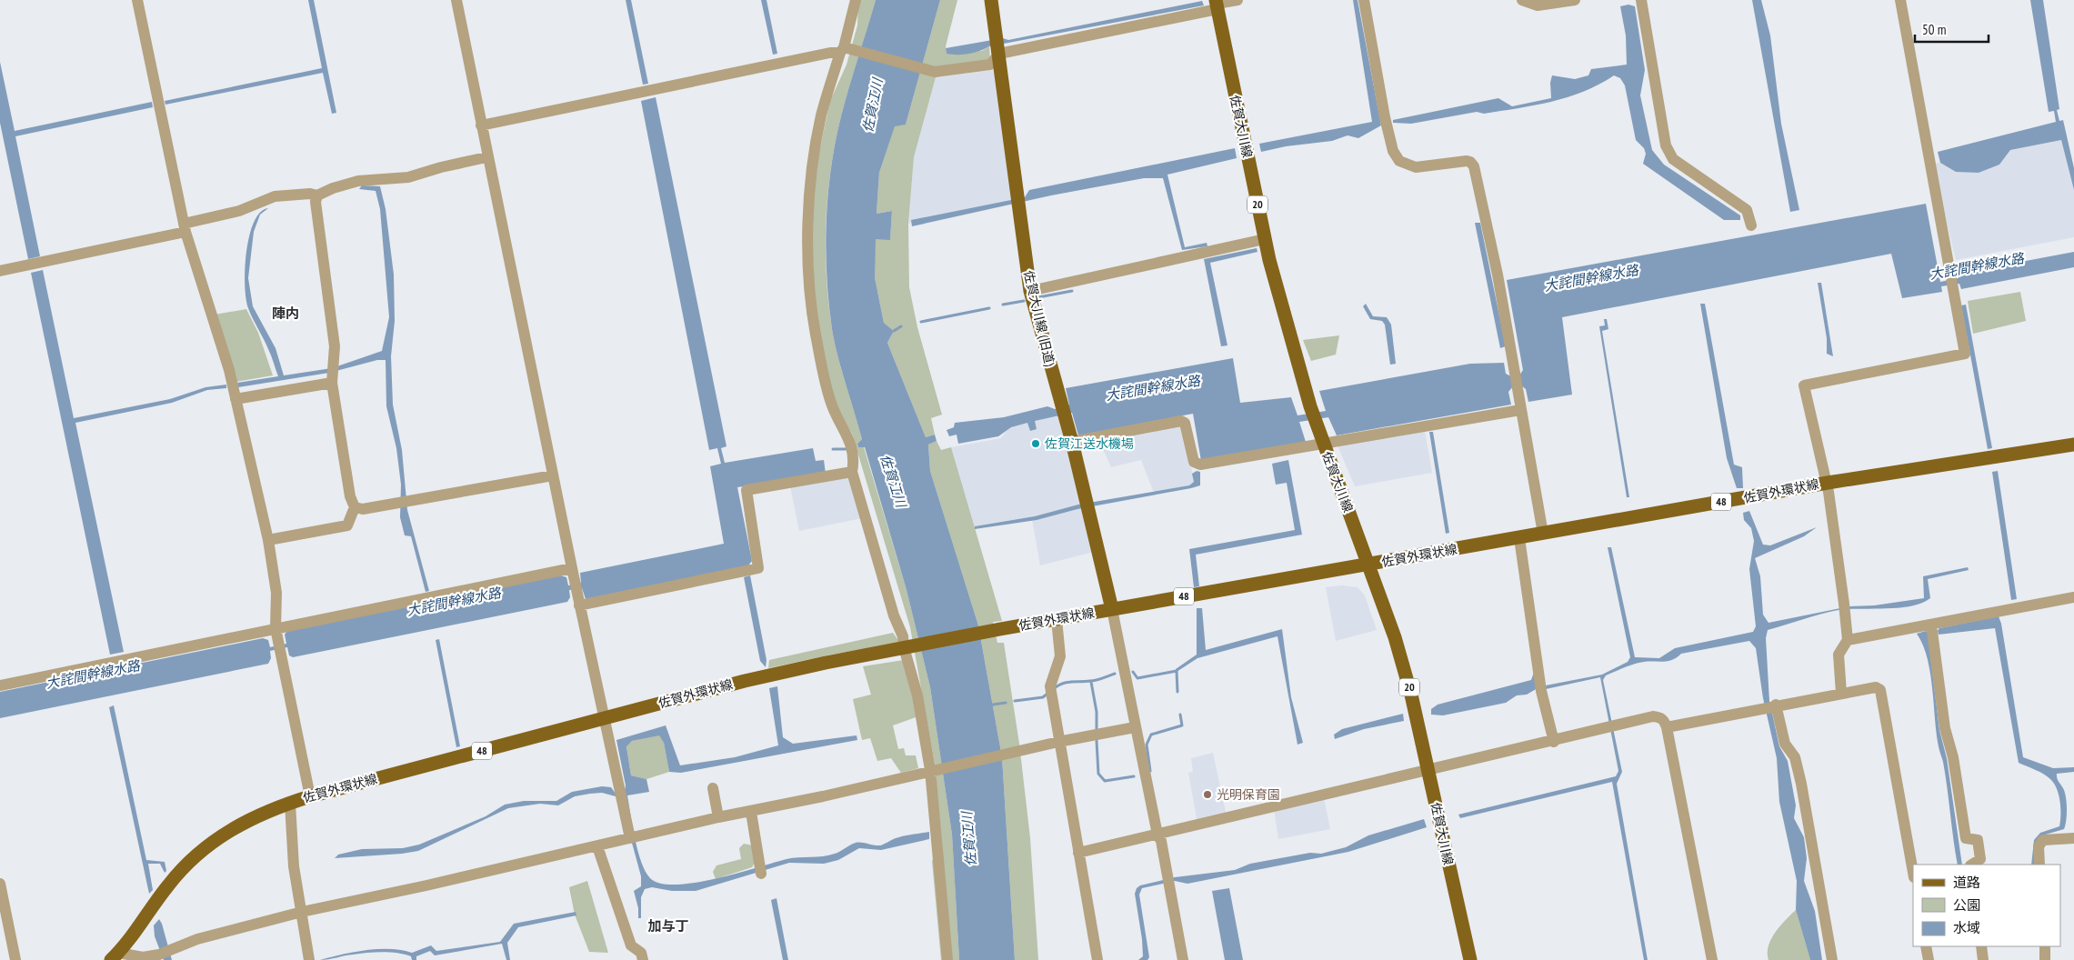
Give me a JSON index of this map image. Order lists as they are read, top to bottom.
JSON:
{
  "streets": {
    "main road": [
      "佐賀大川線",
      "20",
      "佐賀大川線 (旧道)",
      "佐賀外環状線",
      "48"
    ]
  },
  "crossings": [
    ["佐賀大川線", "佐賀外環状線"]
  ],
  "districts": ["陣内", "加与丁"],
  "water": ["佐賀江川", "大詫間幹線水路"],
  "places": ["佐賀江送水機場", "光明保育園"],
  "legend": ["道路", "公園", "水域"],
  "scale_bar": "50 m"
}
